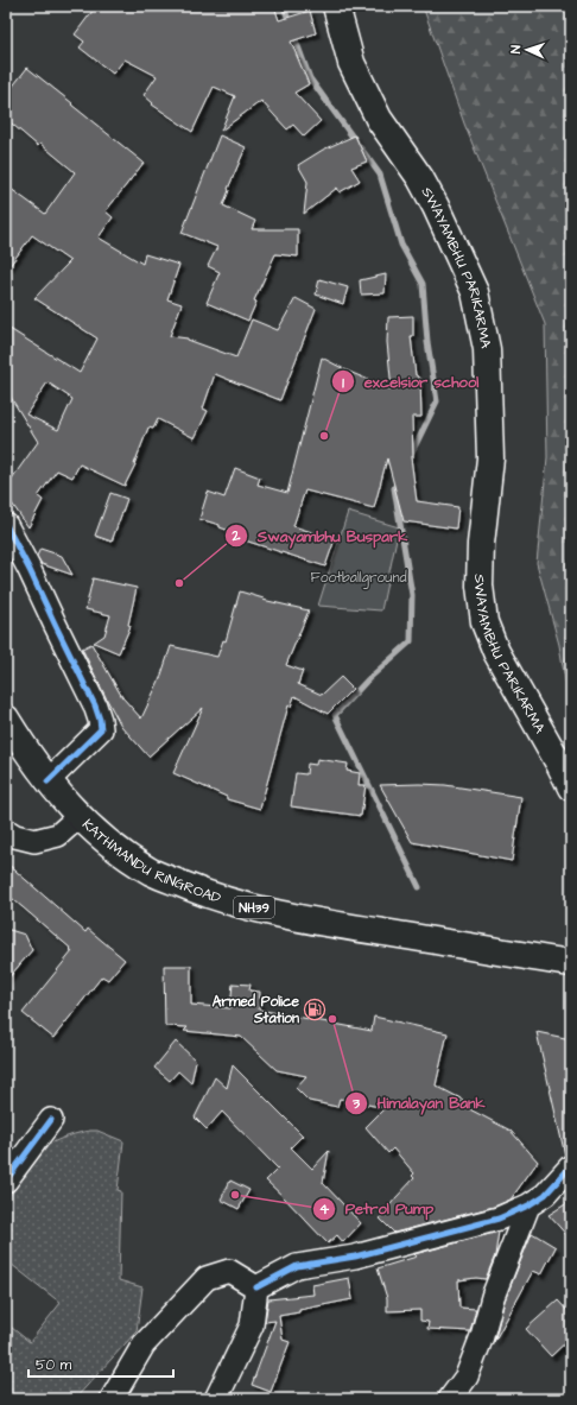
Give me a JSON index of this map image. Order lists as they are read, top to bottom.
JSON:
{
  "streets": {
    "main road": ["SWAYAMBHU PARIKARMA", "KATHMANDU RINGROAD", "NH39"]
  },
  "parks": ["Footballground"],
  "places": {
    "other": [
      "excelsior school",
      "Swayambhu Buspark",
      "Himalayan Bank",
      "Petrol Pump"
    ],
    "fuel station": ["Armed Police Station"]
  },
  "scale_bar": "50 m",
  "north": "left"
}
